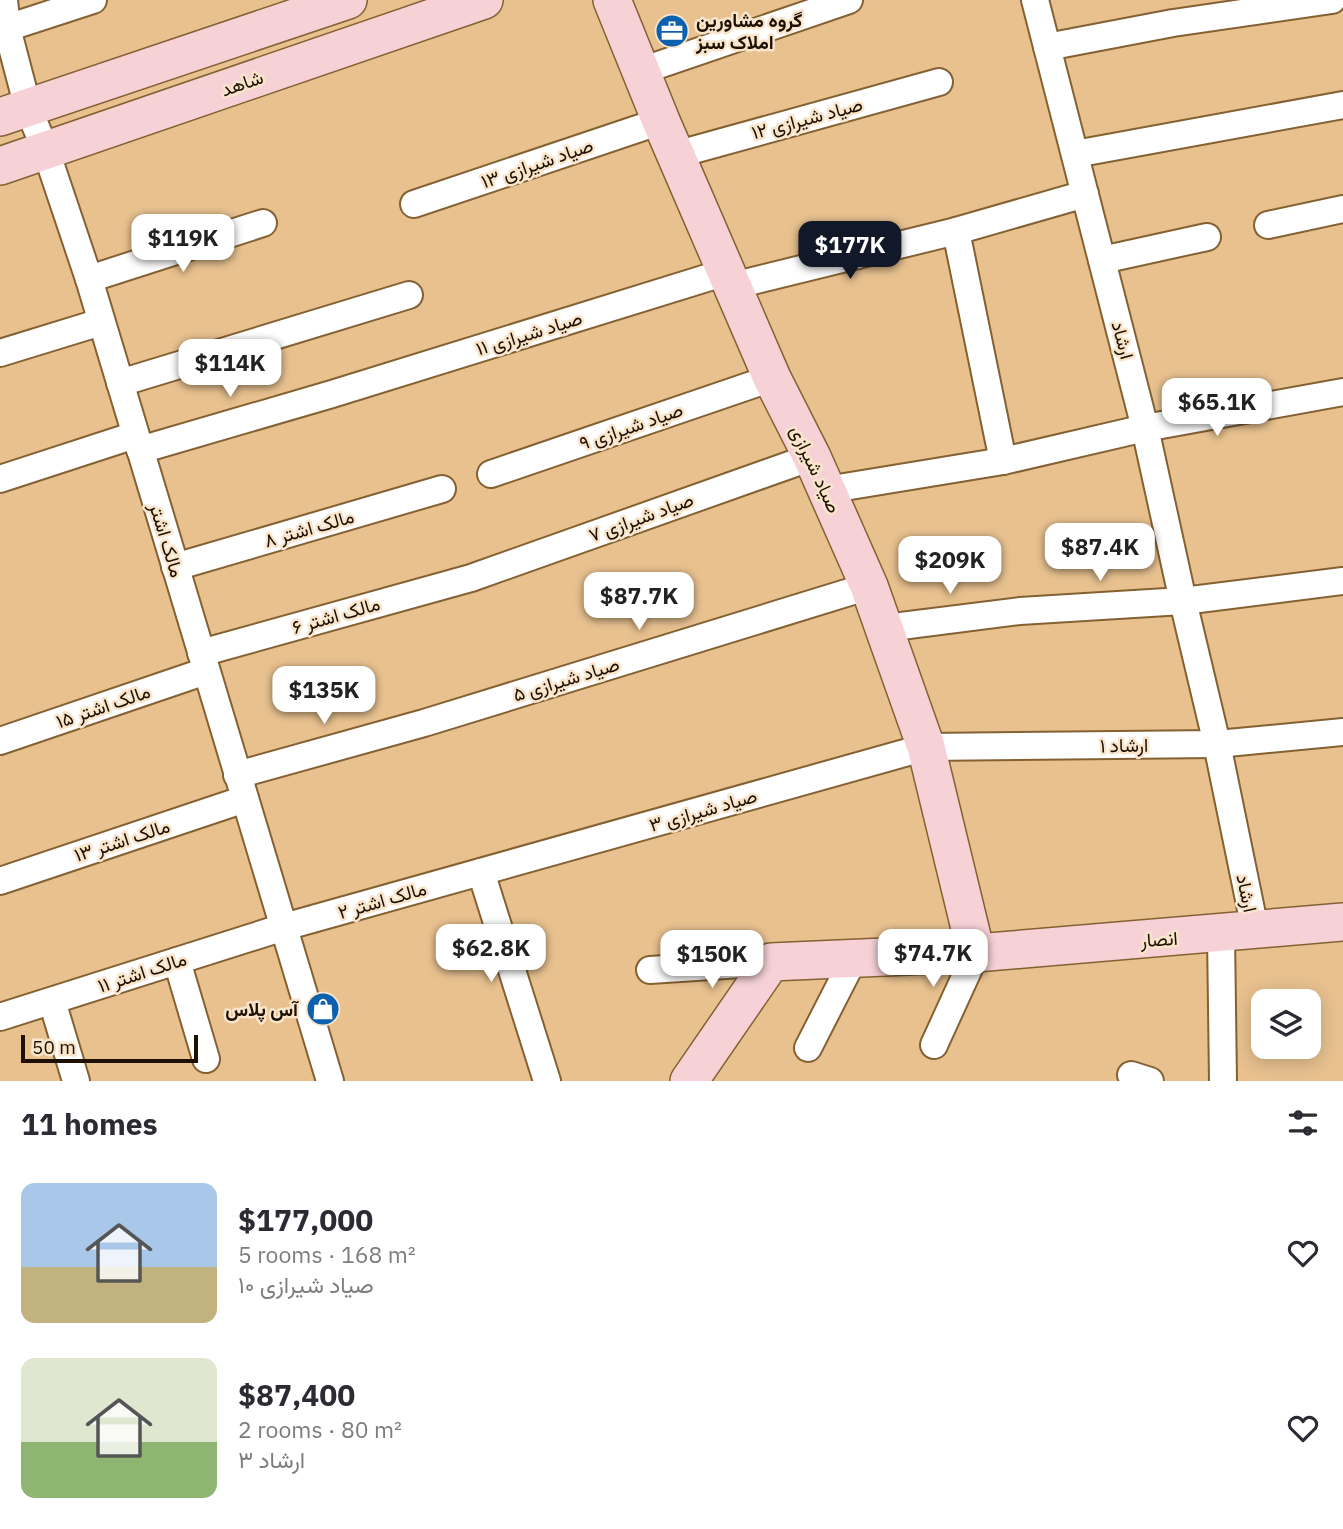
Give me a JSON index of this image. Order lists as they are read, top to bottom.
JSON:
{
  "streets": {
    "street": [
      "شاهد",
      "صیاد شیرازی ۱۲",
      "صیاد شیرازی ۱۳",
      "صیاد شیرازی ۱۱",
      "ارشاد",
      "صیاد شیرازی ۹",
      "صیاد شیرازی",
      "صیاد شیرازی ۷",
      "مالک اشتر ۸",
      "مالک اشتر",
      "مالک اشتر ۶",
      "صیاد شیرازی ۵",
      "مالک اشتر ۱۵",
      "ارشاد ۱",
      "صیاد شیرازی ۳",
      "مالک اشتر ۱۳",
      "مالک اشتر ۲",
      "انصار",
      "مالک اشتر ۱۱"
    ]
  },
  "crossings": [
    ["شاهد", "مالک اشتر"],
    ["صیاد شیرازی ۱۲", "صیاد شیرازی"],
    ["صیاد شیرازی ۱۳", "صیاد شیرازی"],
    ["صیاد شیرازی ۱۱", "ارشاد"],
    ["صیاد شیرازی ۱۱", "صیاد شیرازی"],
    ["صیاد شیرازی ۱۱", "مالک اشتر"],
    ["ارشاد", "ارشاد ۱"],
    ["ارشاد", "انصار"],
    ["صیاد شیرازی ۹", "صیاد شیرازی"],
    ["صیاد شیرازی", "صیاد شیرازی ۷"],
    ["صیاد شیرازی", "صیاد شیرازی ۵"],
    ["صیاد شیرازی", "ارشاد ۱"],
    ["صیاد شیرازی", "صیاد شیرازی ۳"],
    ["صیاد شیرازی", "انصار"],
    ["صیاد شیرازی ۷", "مالک اشتر ۶"],
    ["مالک اشتر ۸", "مالک اشتر"],
    ["مالک اشتر", "مالک اشتر ۶"],
    ["مالک اشتر", "صیاد شیرازی ۵"],
    ["مالک اشتر", "مالک اشتر ۱۵"],
    ["مالک اشتر", "مالک اشتر ۱۳"],
    ["مالک اشتر", "مالک اشتر ۲"],
    ["مالک اشتر", "مالک اشتر ۱۱"],
    ["مالک اشتر ۶", "مالک اشتر ۱۵"],
    ["صیاد شیرازی ۵", "مالک اشتر ۱۳"],
    ["ارشاد ۱", "صیاد شیرازی ۳"],
    ["صیاد شیرازی ۳", "مالک اشتر ۲"],
    ["مالک اشتر ۲", "مالک اشتر ۱۱"]
  ],
  "places": {
    "office": ["گروه مشاورین املاک سبز"],
    "shop": ["آس پلاس"]
  },
  "scale_bar": "50 m",
  "page": {
    "price": [
      "$119K",
      "$177K",
      "$114K",
      "$65.1K",
      "$87.4K",
      "$209K",
      "$87.7K",
      "$135K",
      "$62.8K",
      "$74.7K",
      "$150K"
    ],
    "scale": "50 m",
    "heading": "11 homes",
    "list": [
      {
        "name": "$177,000",
        "note": "5 rooms · 168 m² · صیاد شیرازی ۱۰"
      },
      {
        "name": "$87,400",
        "note": "2 rooms · 80 m² · ارشاد ۳"
      }
    ]
  }
}
